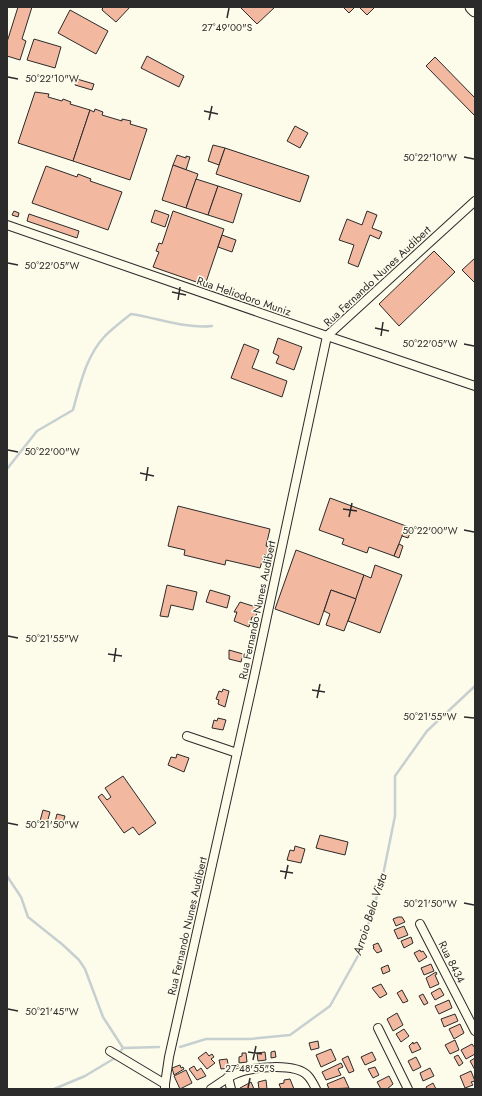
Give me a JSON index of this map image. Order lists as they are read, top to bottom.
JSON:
{
  "streets": {
    "street": ["Rua Fernando Nunes Audibert", "Rua Heliodoro Muniz", "Rua 8434"]
  },
  "crossings": [
    ["Rua Fernando Nunes Audibert", "Rua Heliodoro Muniz"]
  ],
  "water": ["Arroio Bela Vista"],
  "coordinates": [
    "27°49'00\"S",
    "50°22'10\"W",
    "50°22'05\"W",
    "50°22'00\"W",
    "50°21'55\"W",
    "50°21'50\"W",
    "50°21'45\"W",
    "27°48'55\"S"
  ]
}
